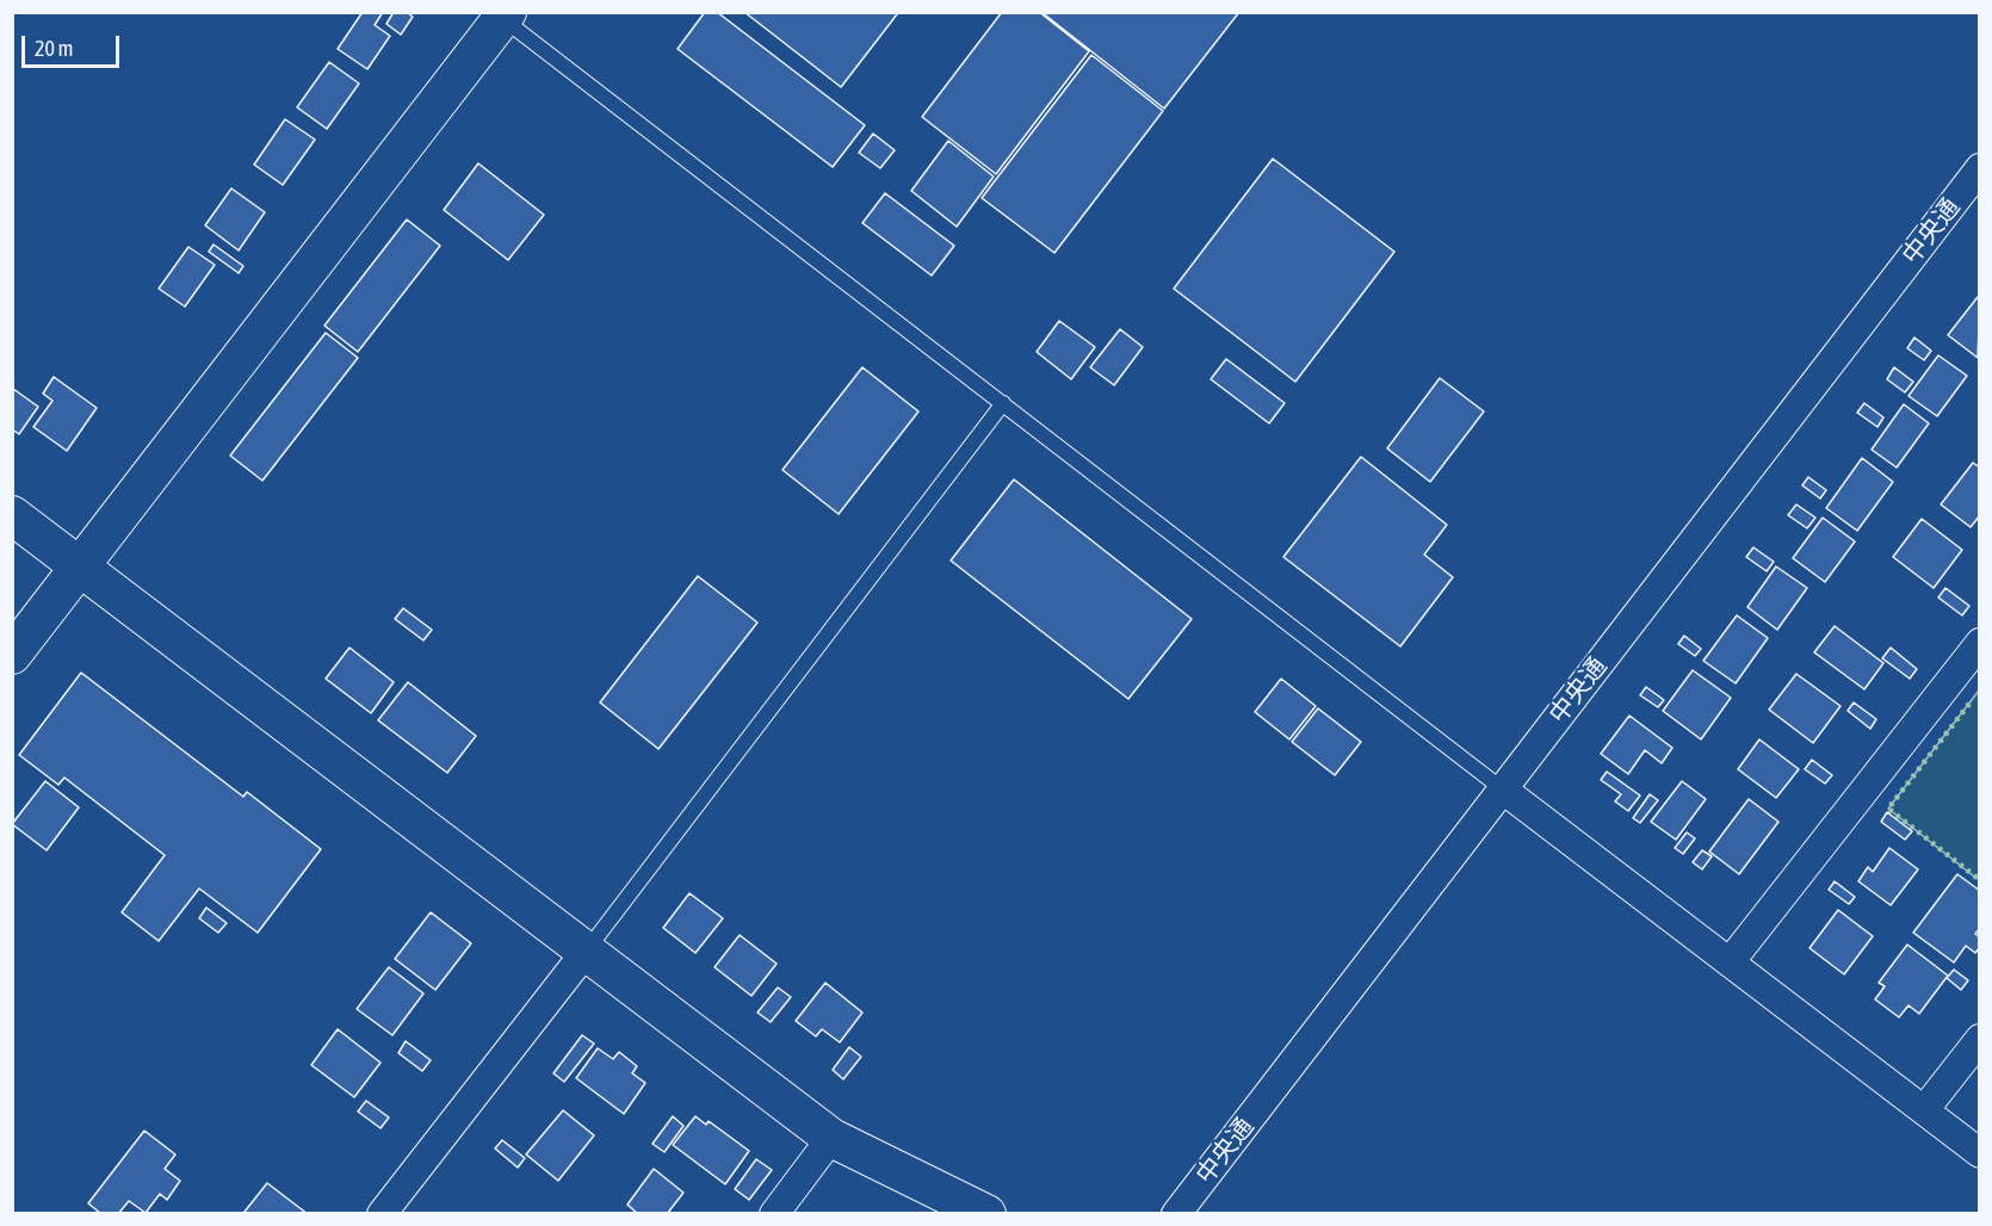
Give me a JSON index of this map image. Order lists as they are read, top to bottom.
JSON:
{
  "streets": {
    "street": ["中央通"]
  },
  "scale_bar": "20 m"
}
